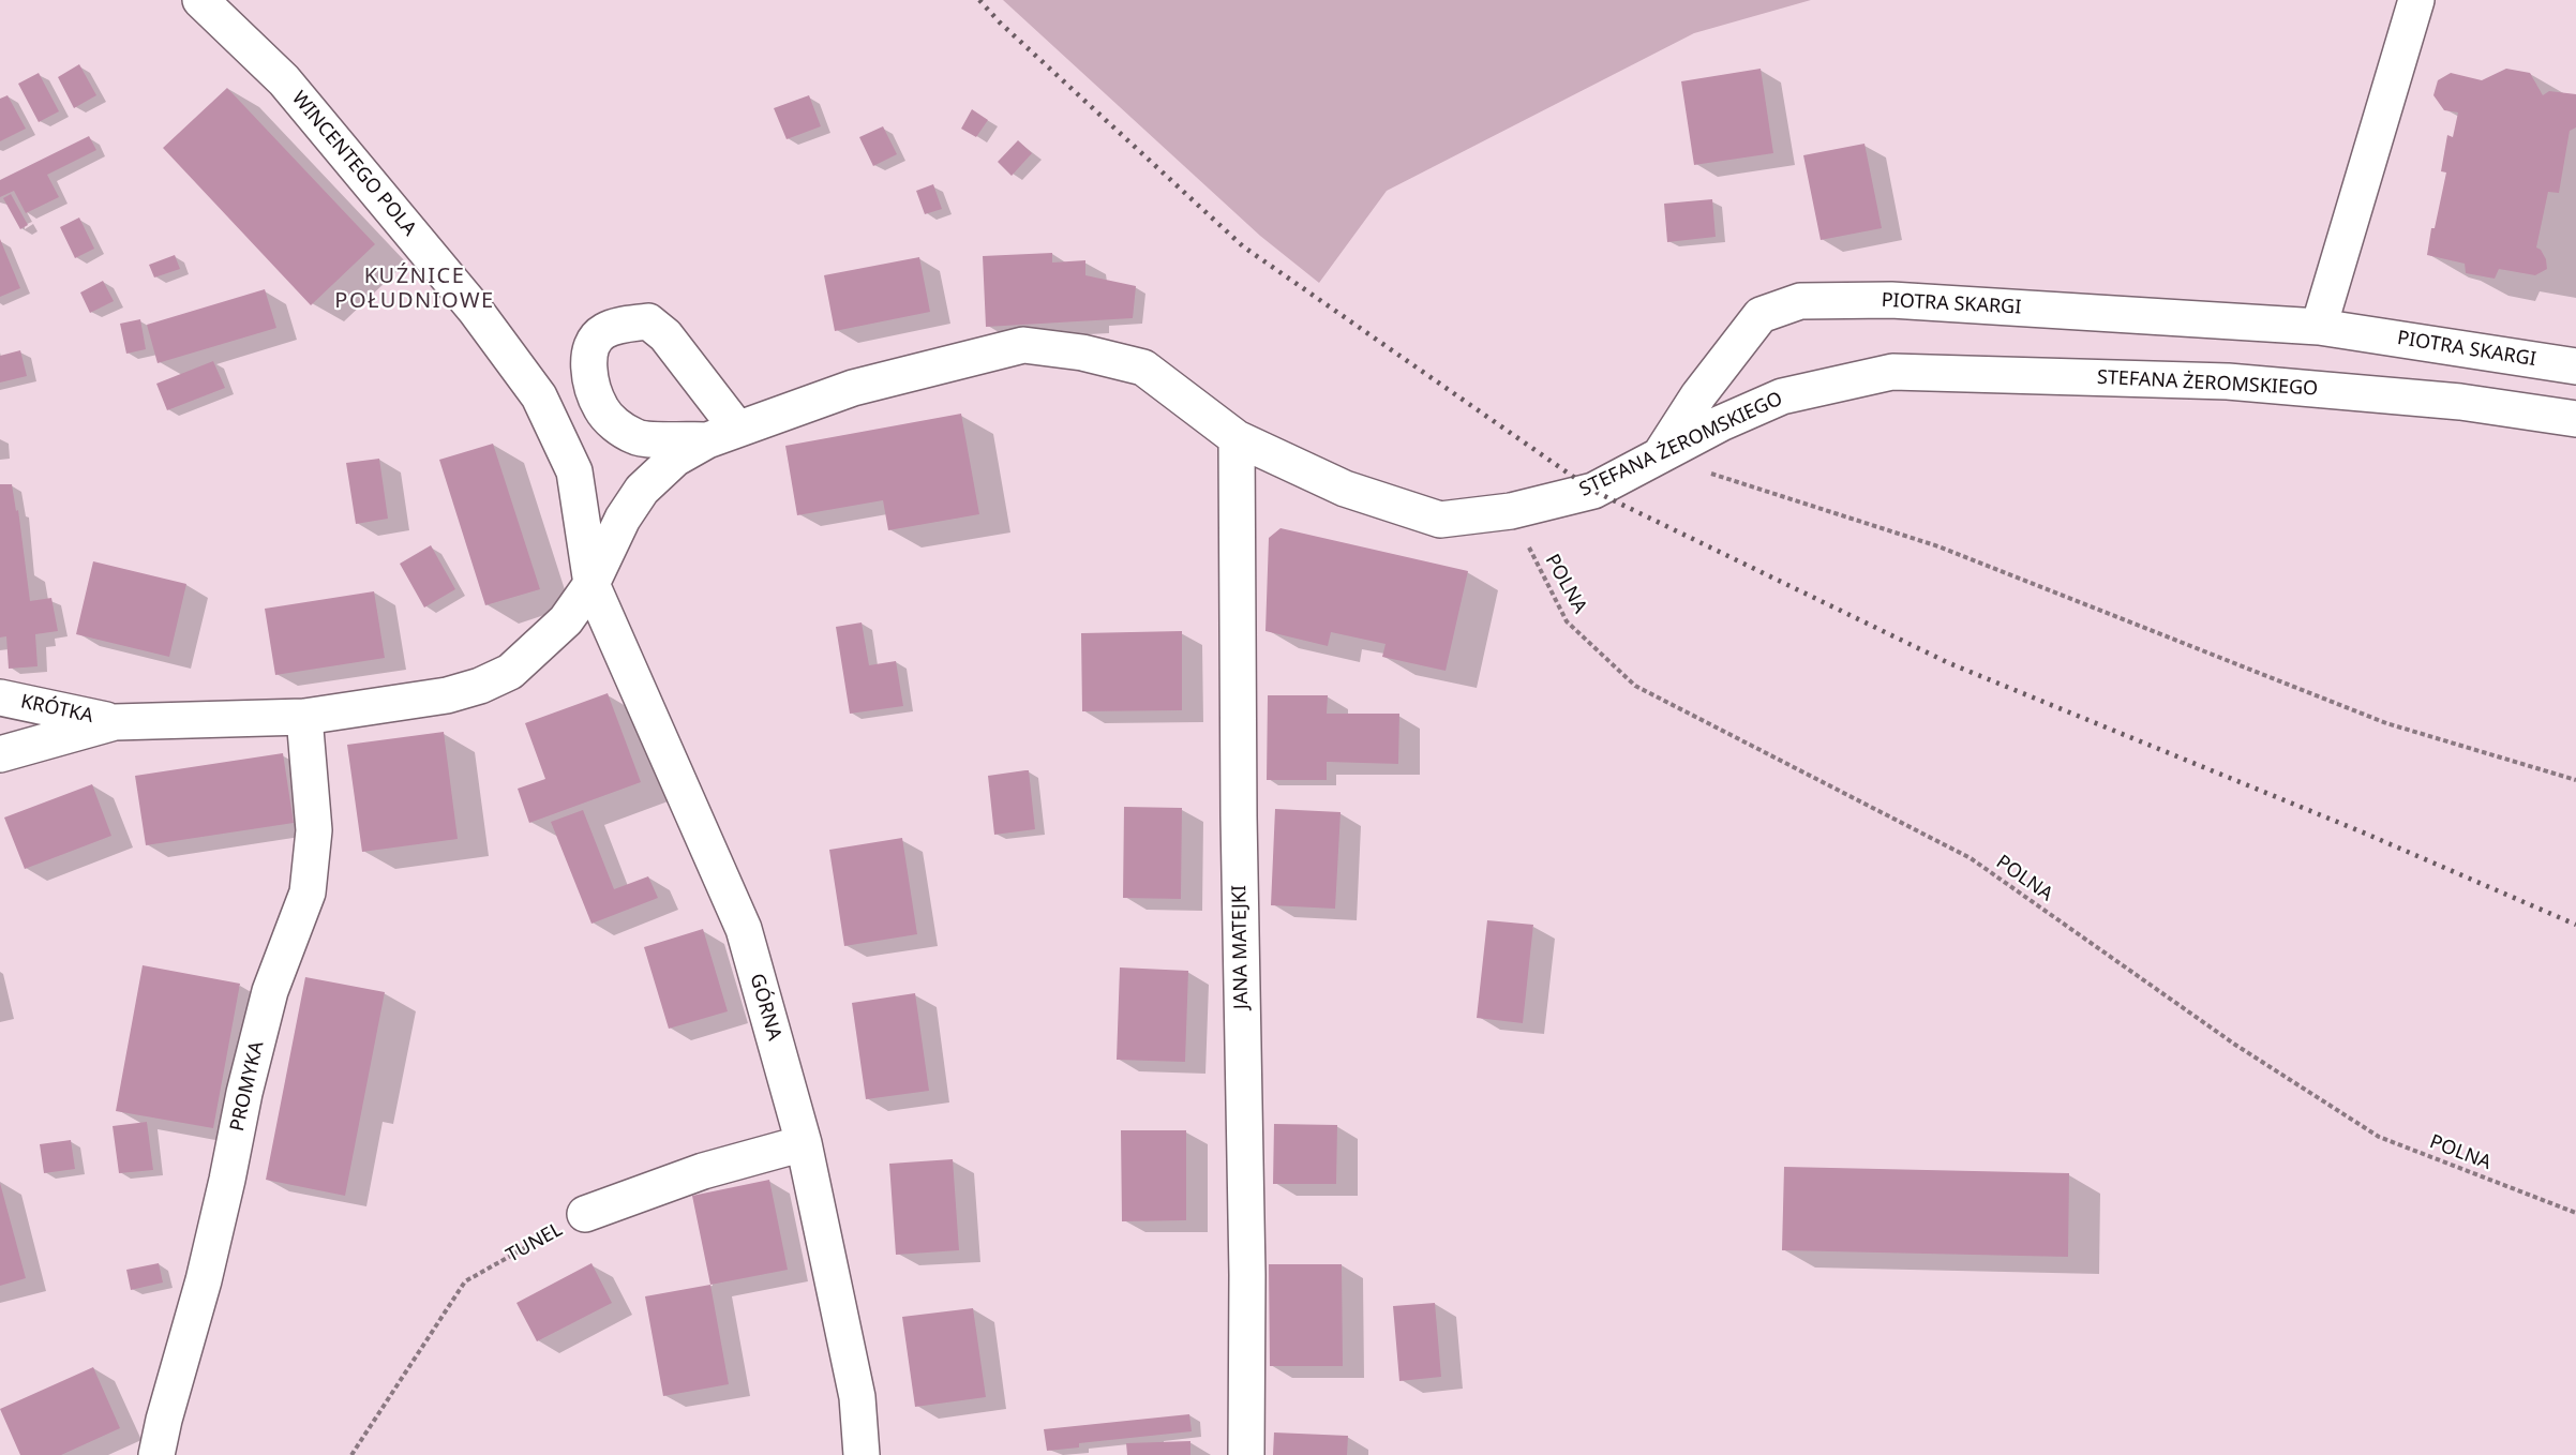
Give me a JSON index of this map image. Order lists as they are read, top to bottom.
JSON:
{
  "streets": {
    "street": [
      "WINCENTEGO POLA",
      "PIOTRA SKARGI",
      "STEFANA ŻEROMSKIEGO",
      "KRÓTKA",
      "JANA MATEJKI",
      "GÓRNA",
      "PROMYKA",
      "TUNEL"
    ],
    "path": ["POLNA"]
  },
  "crossings": [
    ["WINCENTEGO POLA", "STEFANA ŻEROMSKIEGO"],
    ["WINCENTEGO POLA", "GÓRNA"],
    ["PIOTRA SKARGI", "STEFANA ŻEROMSKIEGO"],
    ["STEFANA ŻEROMSKIEGO", "POLNA"],
    ["STEFANA ŻEROMSKIEGO", "KRÓTKA"],
    ["STEFANA ŻEROMSKIEGO", "JANA MATEJKI"],
    ["STEFANA ŻEROMSKIEGO", "GÓRNA"],
    ["STEFANA ŻEROMSKIEGO", "PROMYKA"],
    ["GÓRNA", "TUNEL"]
  ],
  "districts": ["KUŹNICE POŁUDNIOWE"]
}
